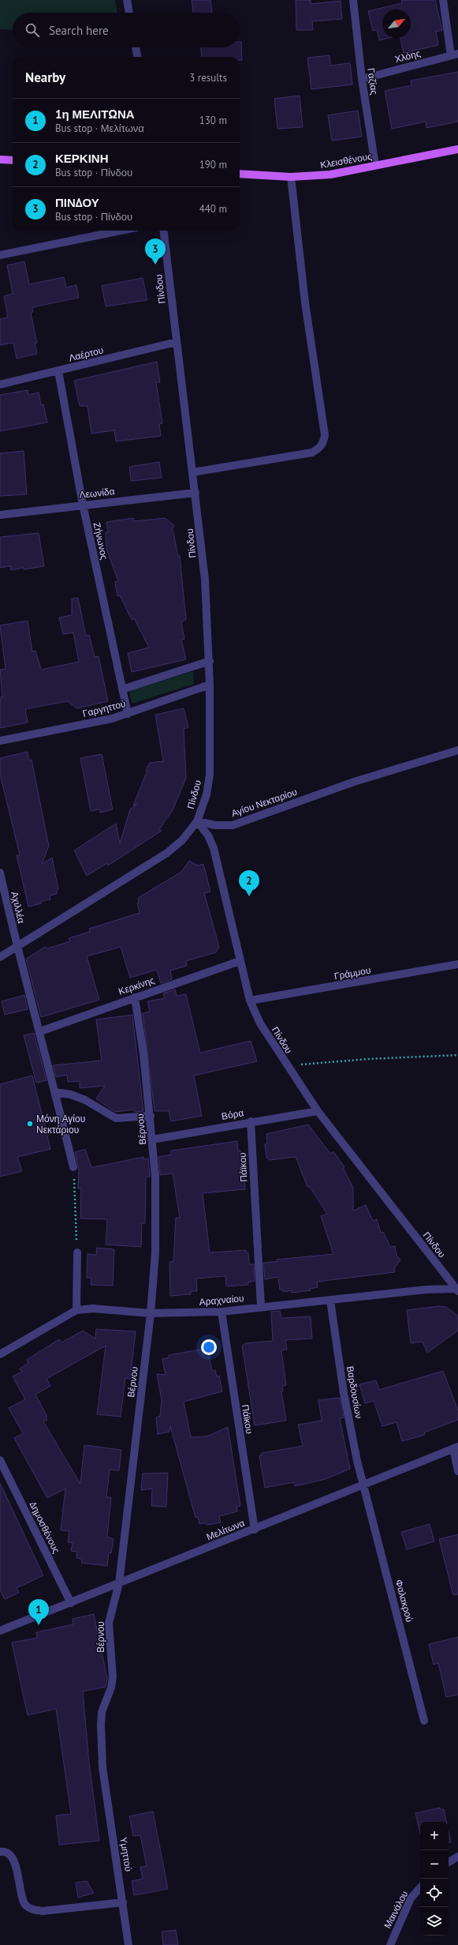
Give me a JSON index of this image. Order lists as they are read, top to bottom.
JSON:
{
  "streets": {
    "main road": ["Κλεισθένους"],
    "street": [
      "Χλόης",
      "Γαζίας",
      "Πίνδου",
      "Λαέρτου",
      "Λεωνίδα",
      "Ζήνωνος",
      "Γαργηττού",
      "Αγίου Νεκταρίου",
      "Αχιλλέα",
      "Γράμμου",
      "Κερκίνης",
      "Βόρα",
      "Βέρνου",
      "Πάϊκου",
      "Αραχναίου",
      "Βαρδουσίων",
      "Δημοσθένους",
      "Μελίτωνα",
      "Φαλακρού",
      "Υμηττού",
      "Μαινάλου"
    ]
  },
  "crossings": [
    ["Χλόης", "Γαζίας"],
    ["Γαζίας", "Κλεισθένους"],
    ["Πίνδου", "Λαέρτου"],
    ["Πίνδου", "Λεωνίδα"],
    ["Πίνδου", "Γαργηττού"],
    ["Πίνδου", "Αγίου Νεκταρίου"],
    ["Πίνδου", "Γράμμου"],
    ["Πίνδου", "Κερκίνης"],
    ["Πίνδου", "Βόρα"],
    ["Πίνδου", "Αραχναίου"],
    ["Λαέρτου", "Ζήνωνος"],
    ["Λεωνίδα", "Ζήνωνος"],
    ["Ζήνωνος", "Γαργηττού"],
    ["Αχιλλέα", "Κερκίνης"],
    ["Κερκίνης", "Βέρνου"],
    ["Βόρα", "Βέρνου"],
    ["Βόρα", "Πάϊκου"],
    ["Βέρνου", "Αραχναίου"],
    ["Βέρνου", "Μελίτωνα"],
    ["Βέρνου", "Υμηττού"],
    ["Πάϊκου", "Αραχναίου"],
    ["Πάϊκου", "Μελίτωνα"],
    ["Αραχναίου", "Βαρδουσίων"],
    ["Βαρδουσίων", "Μελίτωνα"],
    ["Βαρδουσίων", "Φαλακρού"],
    ["Δημοσθένους", "Μελίτωνα"],
    ["Μελίτωνα", "Φαλακρού"]
  ],
  "places": ["Μόνη Αγίου Νεκτάριου"],
  "north": "top right",
  "page": {
    "search": "Search here",
    "heading": ["Nearby", "3 results"],
    "list": [
      {
        "mark": "1",
        "name": "1η ΜΕΛΙΤΩΝΑ",
        "note": "Bus stop · Μελίτωνα",
        "value": "130 m"
      },
      {
        "mark": "2",
        "name": "ΚΕΡΚΙΝΗ",
        "note": "Bus stop · Πίνδου",
        "value": "190 m"
      },
      {
        "mark": "3",
        "name": "ΠΙΝΔΟΥ",
        "note": "Bus stop · Πίνδου",
        "value": "440 m"
      }
    ],
    "pins": ["3", "2", "1"],
    "map_buttons": ["+", "−"]
  }
}
